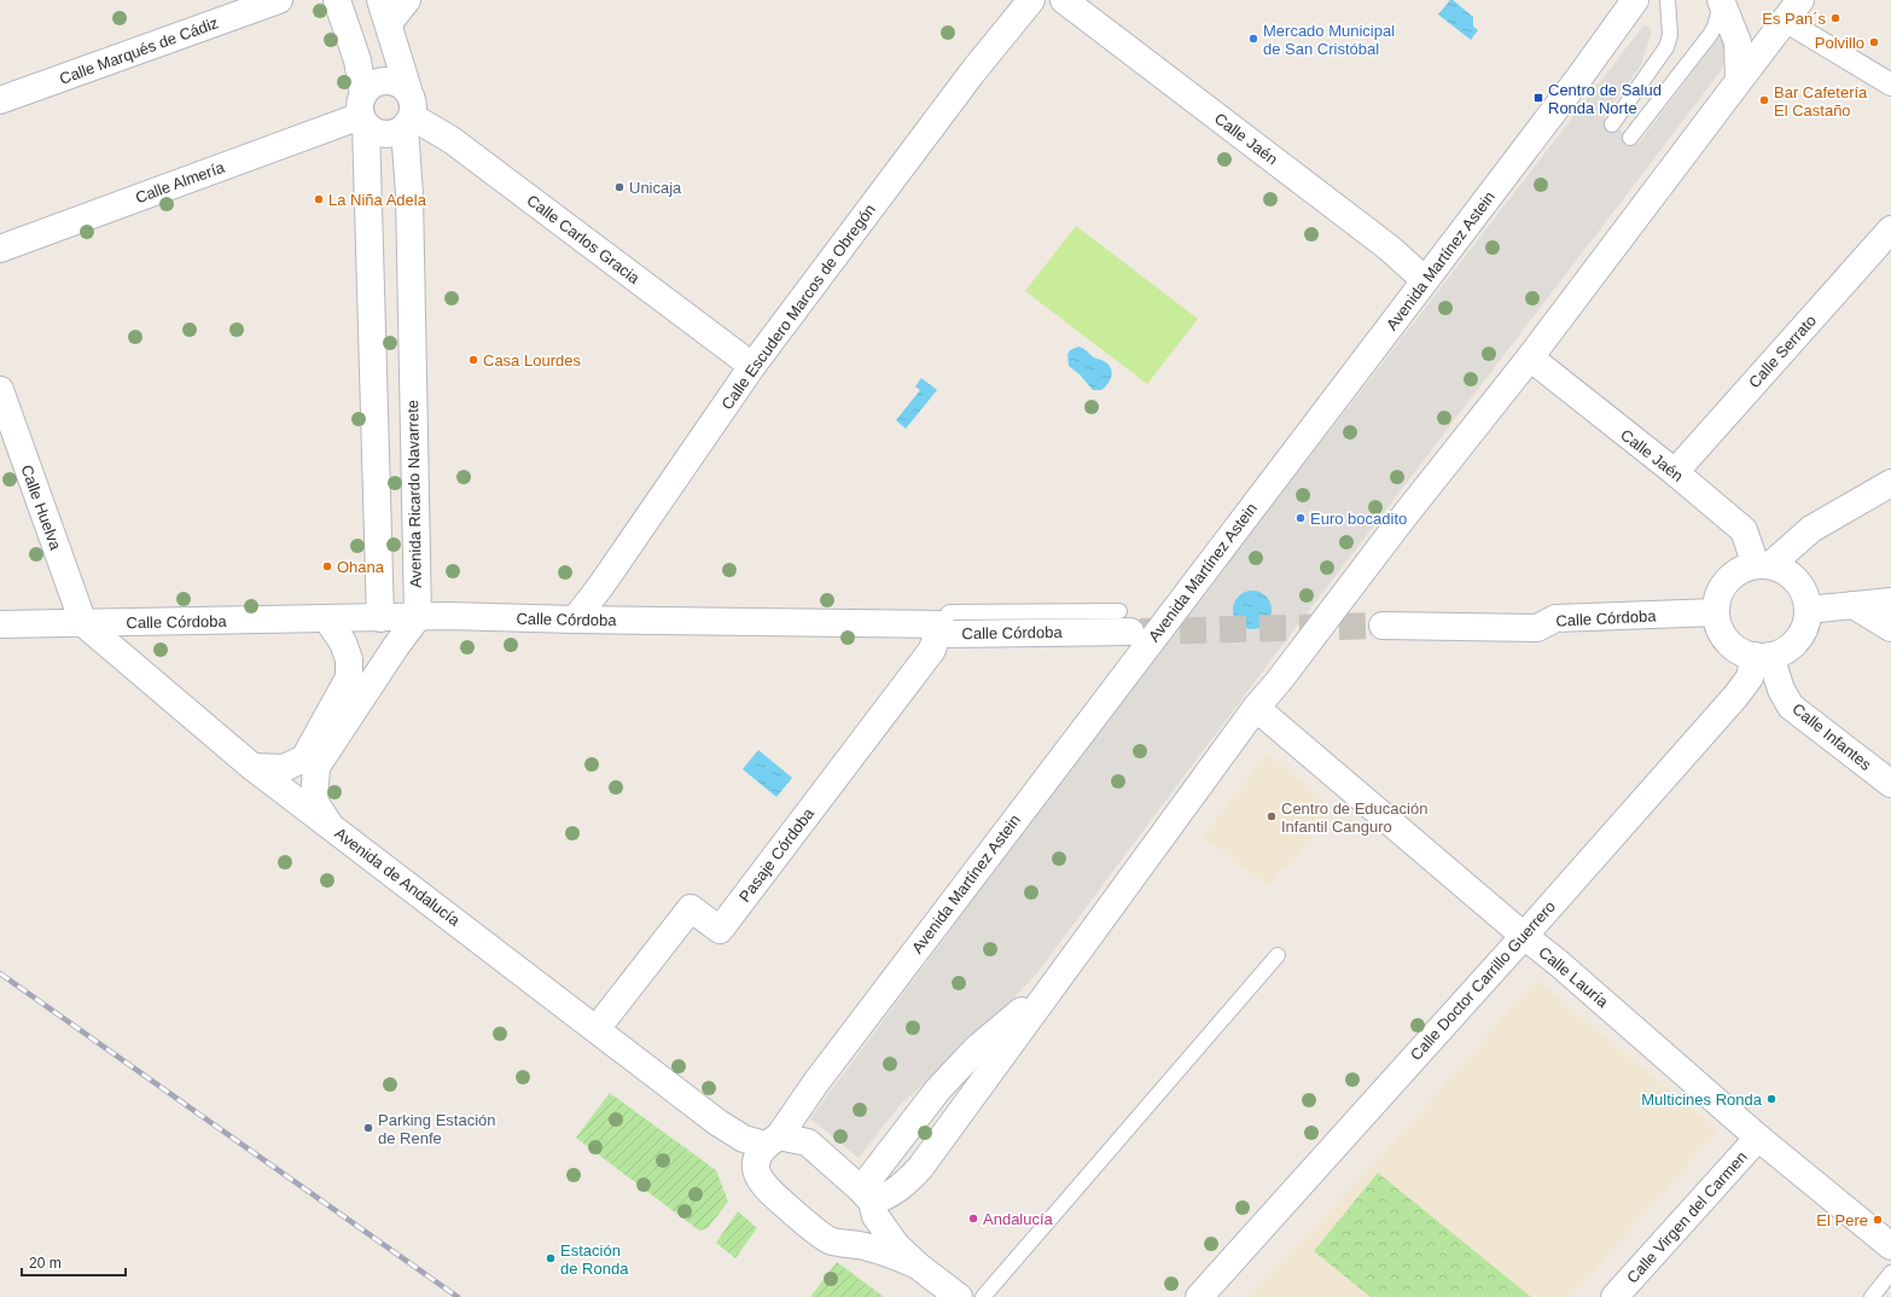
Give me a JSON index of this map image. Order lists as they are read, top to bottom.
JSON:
{
  "streets": {
    "street": [
      "Calle Marqués de Cádiz",
      "Calle Jaén",
      "Calle Almería",
      "Calle Carlos Gracia",
      "Avenida Martínez Astein",
      "Calle Escudero Marcos de Obregón",
      "Calle Serrato",
      "Avenida Ricardo Navarrete",
      "Calle Huelva",
      "Calle Córdoba",
      "Calle Infantes",
      "Pasaje Córdoba",
      "Avenida de Andalucía",
      "Calle Lauría",
      "Calle Doctor Carrillo Guerrero",
      "Calle Virgen del Carmen"
    ]
  },
  "crossings": [
    ["Calle Jaén", "Avenida Martínez Astein"],
    ["Calle Jaén", "Calle Serrato"],
    ["Calle Jaén", "Calle Córdoba"],
    ["Calle Jaén", "Calle Infantes"],
    ["Calle Jaén", "Calle Doctor Carrillo Guerrero"],
    ["Calle Almería", "Calle Carlos Gracia"],
    ["Calle Almería", "Avenida Ricardo Navarrete"],
    ["Calle Carlos Gracia", "Calle Escudero Marcos de Obregón"],
    ["Calle Carlos Gracia", "Avenida Ricardo Navarrete"],
    ["Avenida Martínez Astein", "Avenida de Andalucía"],
    ["Calle Escudero Marcos de Obregón", "Calle Córdoba"],
    ["Avenida Ricardo Navarrete", "Calle Córdoba"],
    ["Calle Huelva", "Calle Córdoba"],
    ["Calle Huelva", "Avenida de Andalucía"],
    ["Calle Córdoba", "Calle Infantes"],
    ["Calle Córdoba", "Pasaje Córdoba"],
    ["Calle Córdoba", "Avenida de Andalucía"],
    ["Calle Córdoba", "Calle Doctor Carrillo Guerrero"],
    ["Calle Infantes", "Calle Doctor Carrillo Guerrero"],
    ["Pasaje Córdoba", "Avenida de Andalucía"],
    ["Calle Lauría", "Calle Doctor Carrillo Guerrero"],
    ["Calle Lauría", "Calle Virgen del Carmen"]
  ],
  "places": {
    "other": [
      "Es Pan´s",
      "Mercado Municipal de San Cristóbal",
      "Polvillo",
      "Bar Cafetería El Castaño",
      "Unicaja",
      "La Niña Adela",
      "Casa Lourdes",
      "Euro bocadito",
      "Ohana",
      "Centro de Educación Infantil Canguro",
      "Multicines Ronda",
      "Parking Estación de Renfe",
      "Andalucía",
      "El Pere",
      "Estación de Ronda"
    ],
    "transit": ["Centro de Salud Ronda Norte"]
  },
  "scale_bar": "20 m"
}
